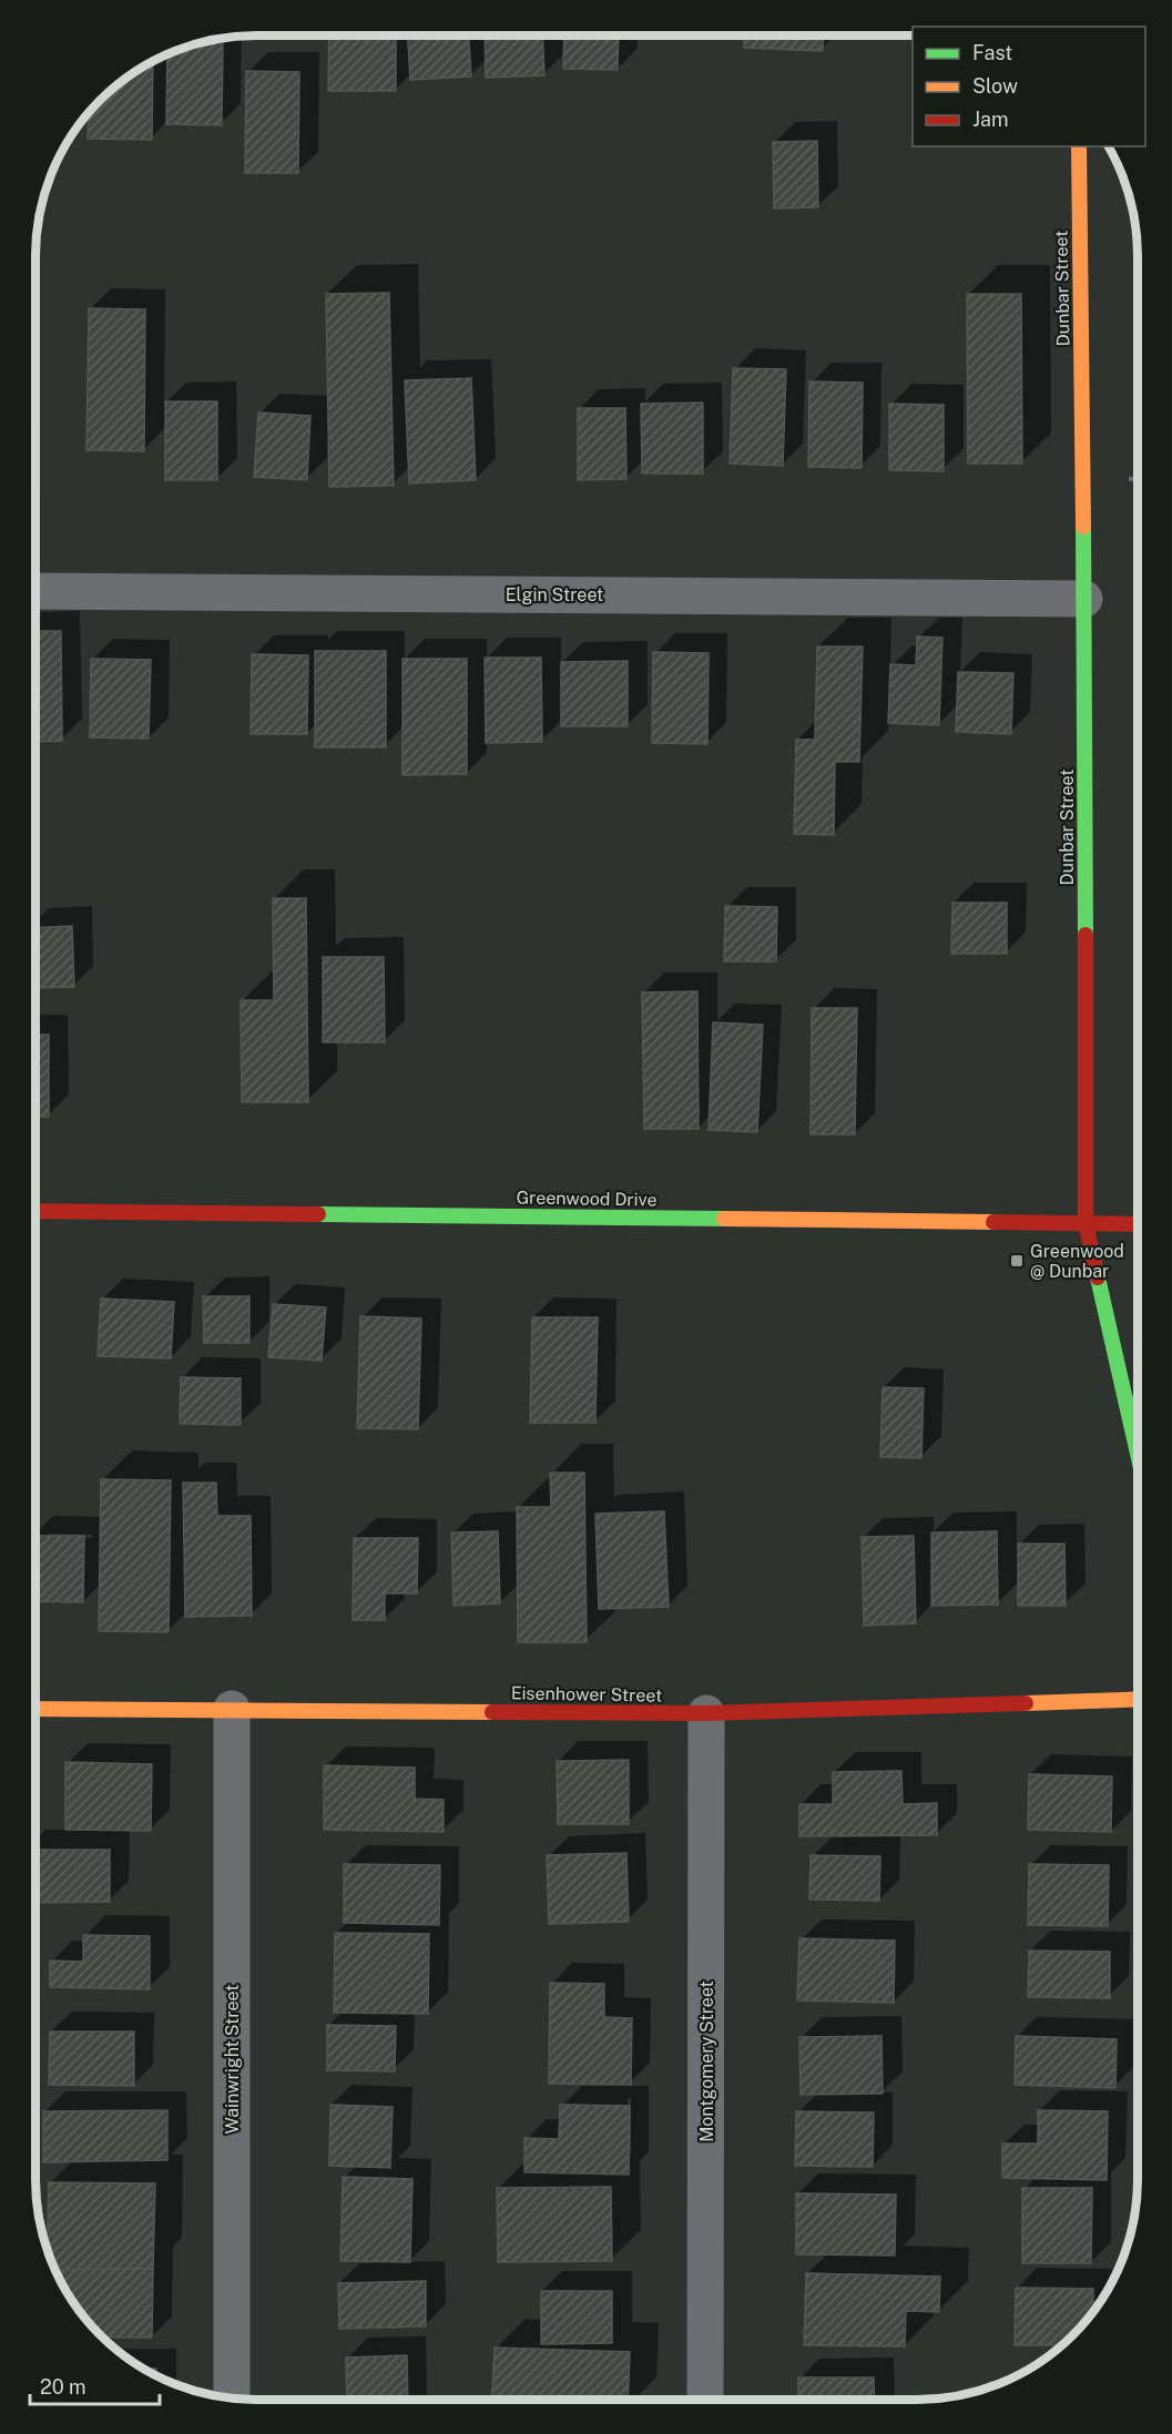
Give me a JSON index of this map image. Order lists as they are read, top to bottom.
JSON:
{
  "streets": {
    "street": [
      "Dunbar Street",
      "Elgin Street",
      "Greenwood Drive",
      "Eisenhower Street",
      "Wainwright Street",
      "Montgomery Street"
    ]
  },
  "crossings": [
    ["Dunbar Street", "Elgin Street"],
    ["Dunbar Street", "Greenwood Drive"],
    ["Eisenhower Street", "Wainwright Street"],
    ["Eisenhower Street", "Montgomery Street"]
  ],
  "places": {
    "transit": ["Greenwood @ Dunbar"]
  },
  "legend": ["Fast", "Slow", "Jam"],
  "scale_bar": "20 m"
}
